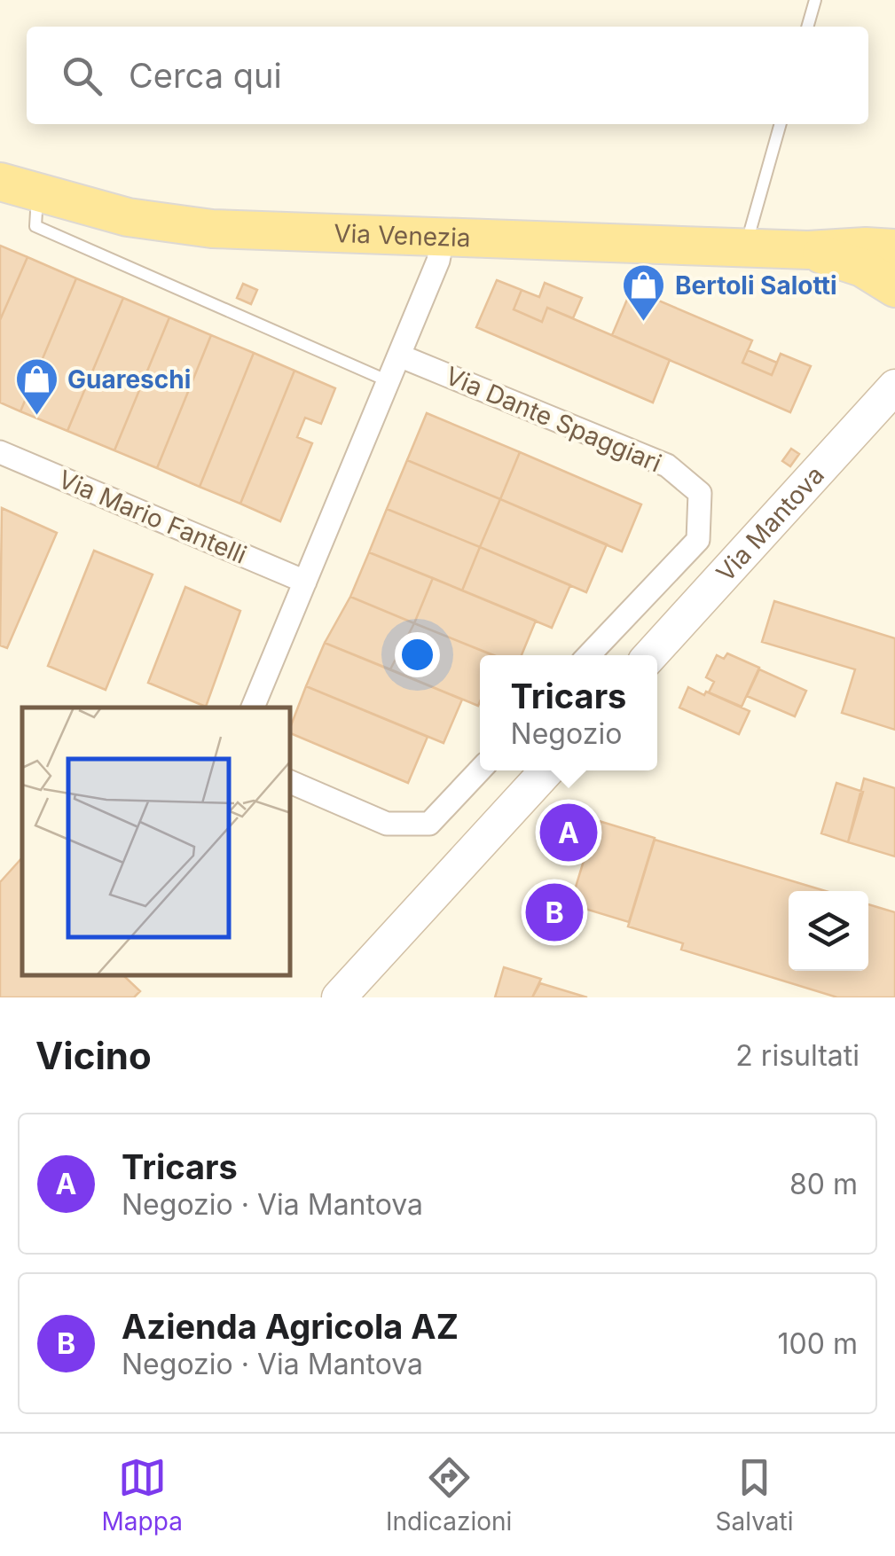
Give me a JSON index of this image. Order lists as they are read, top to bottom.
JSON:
{
  "streets": {
    "main road": ["Via Venezia", "Via Mantova"],
    "street": ["Via Dante Spaggiari", "Via Mario Fantelli"]
  },
  "places": {
    "shop": ["Bertoli Salotti", "Guareschi"]
  },
  "page": {
    "search": "Cerca qui",
    "popup": ["Tricars", "Negozio"],
    "pins": ["A", "B"],
    "heading": ["Vicino", "2 risultati"],
    "list": [
      {
        "mark": "A",
        "name": "Tricars",
        "note": "Negozio · Via Mantova",
        "value": "80 m"
      },
      {
        "mark": "B",
        "name": "Azienda Agricola AZ",
        "note": "Negozio · Via Mantova",
        "value": "100 m"
      }
    ],
    "nav": ["Mappa", "Indicazioni", "Salvati"]
  }
}
